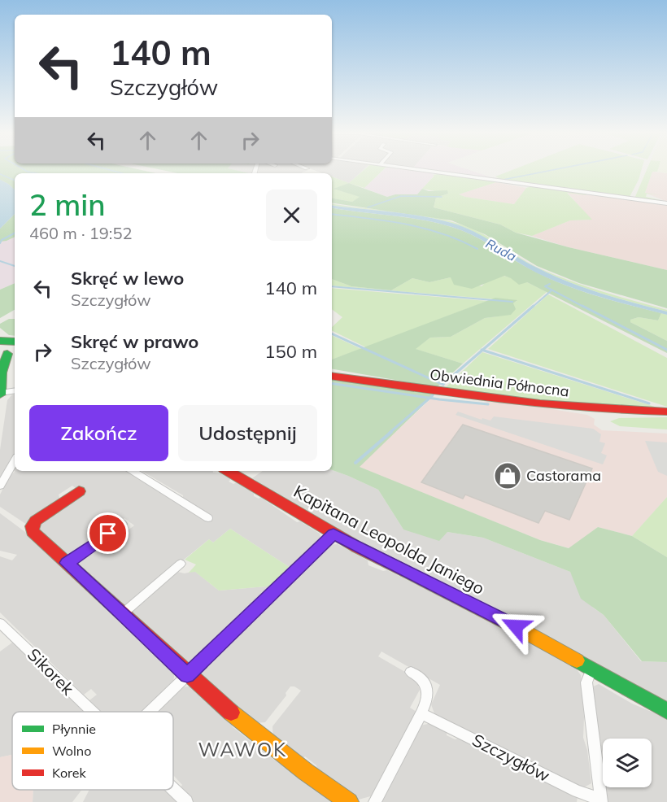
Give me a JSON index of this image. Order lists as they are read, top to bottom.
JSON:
{
  "streets": {
    "street": [
      "Obwiednia Północna",
      "Kapitana Leopolda Janiego",
      "Sikorek",
      "Szczygłów"
    ]
  },
  "crossings": [
    ["Kapitana Leopolda Janiego", "Szczygłów"]
  ],
  "districts": ["WAWOK"],
  "water": ["Ruda"],
  "places": {
    "shop": ["Castorama"]
  },
  "legend": ["Płynnie", "Wolno", "Korek"],
  "page": {
    "turn": ["140 m", "Szczygłów"],
    "heading": ["2 min", "460 m · 19:52"],
    "list": [
      {
        "name": "Skręć w lewo",
        "note": "Szczygłów",
        "value": "140 m"
      },
      {
        "name": "Skręć w prawo",
        "note": "Szczygłów",
        "value": "150 m"
      }
    ],
    "buttons": ["Zakończ", "Udostępnij"]
  }
}
